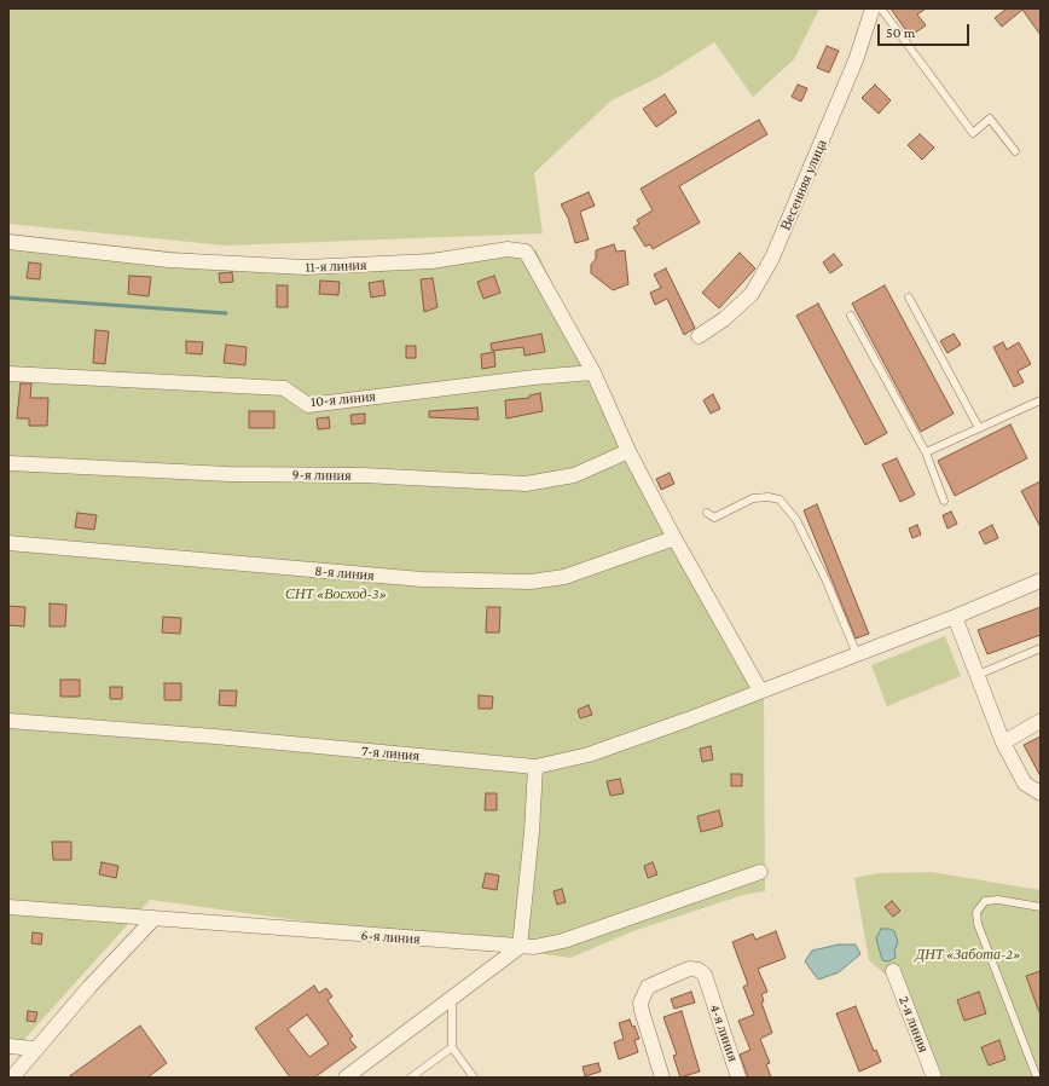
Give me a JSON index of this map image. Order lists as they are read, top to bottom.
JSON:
{
  "streets": {
    "street": [
      "Весенняя улица",
      "11-я линия",
      "10-я линия",
      "9-я линия",
      "8-я линия",
      "7-я линия",
      "6-я линия",
      "2-я линия",
      "4-я линия"
    ]
  },
  "crossings": [
    ["11-я линия", "10-я линия"]
  ],
  "parks": ["СНТ «Восход-3»", "ДНТ «Забота-2»"],
  "scale_bar": "50 m"
}
